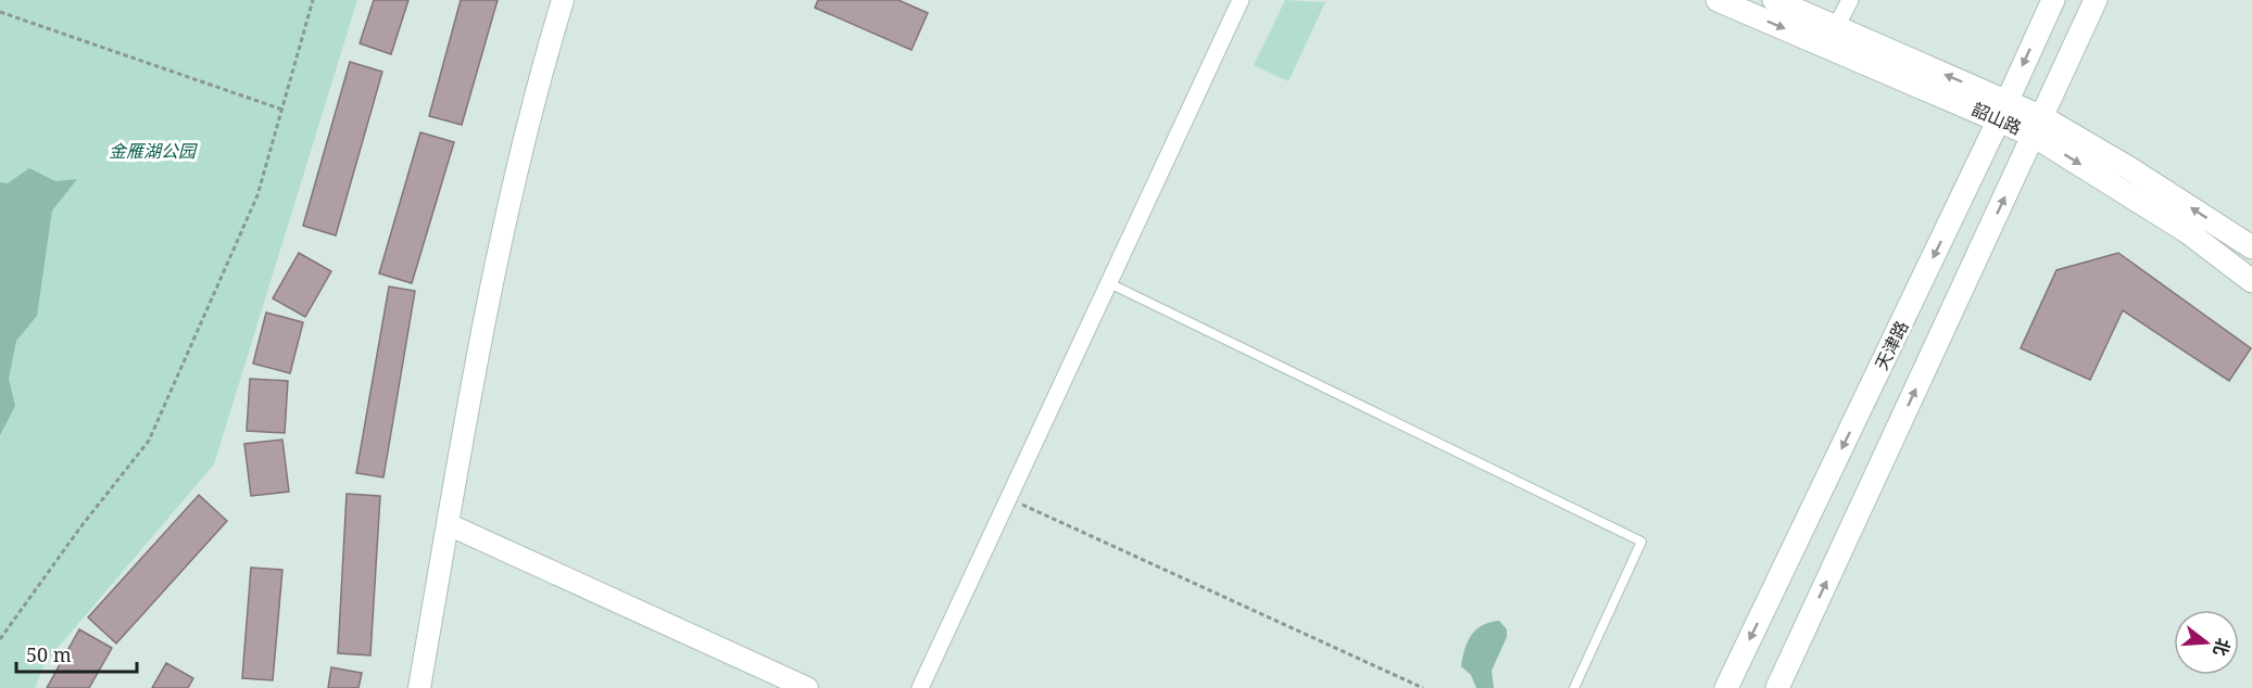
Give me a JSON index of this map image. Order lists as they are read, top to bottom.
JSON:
{
  "streets": {
    "main road": ["韶山路", "天津路"]
  },
  "crossings": [
    ["韶山路", "天津路"]
  ],
  "parks": ["金雁湖公园"],
  "scale_bar": "50 m",
  "north": "right"
}
